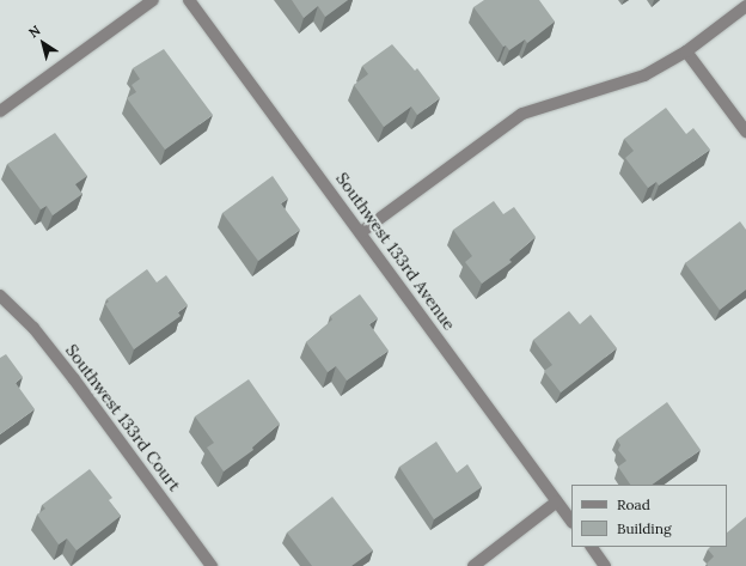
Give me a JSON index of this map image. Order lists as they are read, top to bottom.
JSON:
{
  "streets": {
    "street": ["Southwest 133rd Avenue", "Southwest 133rd Court"]
  },
  "legend": ["Road", "Building"],
  "north": "top left"
}
